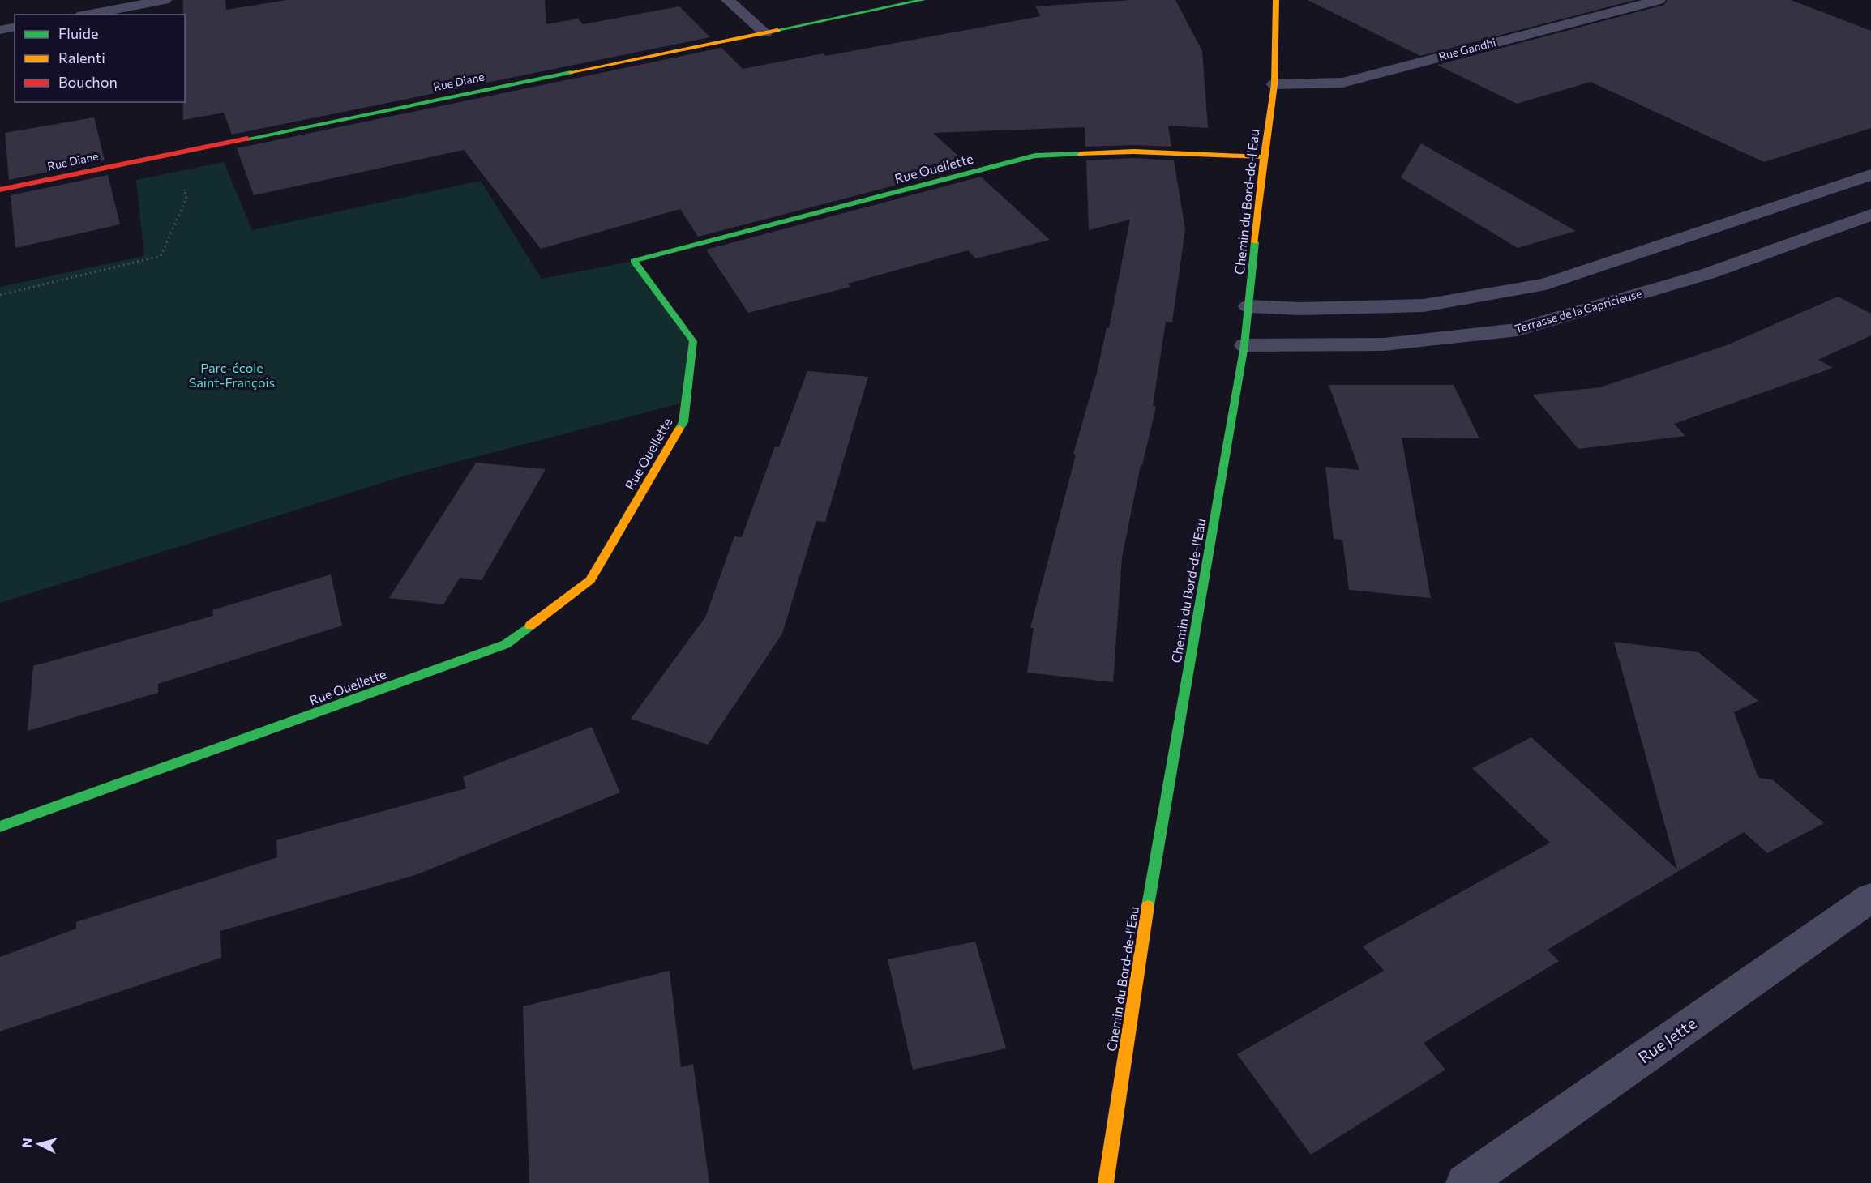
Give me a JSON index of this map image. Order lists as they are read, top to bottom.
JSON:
{
  "streets": {
    "street": [
      "Rue Gandhi",
      "Rue Diane",
      "Rue Ouellette",
      "Chemin du Bord-de-l'Eau",
      "Terrasse de la Capricieuse",
      "Rue Jette"
    ]
  },
  "crossings": [
    ["Rue Gandhi", "Chemin du Bord-de-l'Eau"],
    ["Rue Ouellette", "Chemin du Bord-de-l'Eau"],
    ["Chemin du Bord-de-l'Eau", "Terrasse de la Capricieuse"]
  ],
  "parks": ["Parc-école Saint-François"],
  "legend": ["Fluide", "Ralenti", "Bouchon"],
  "north": "left"
}
